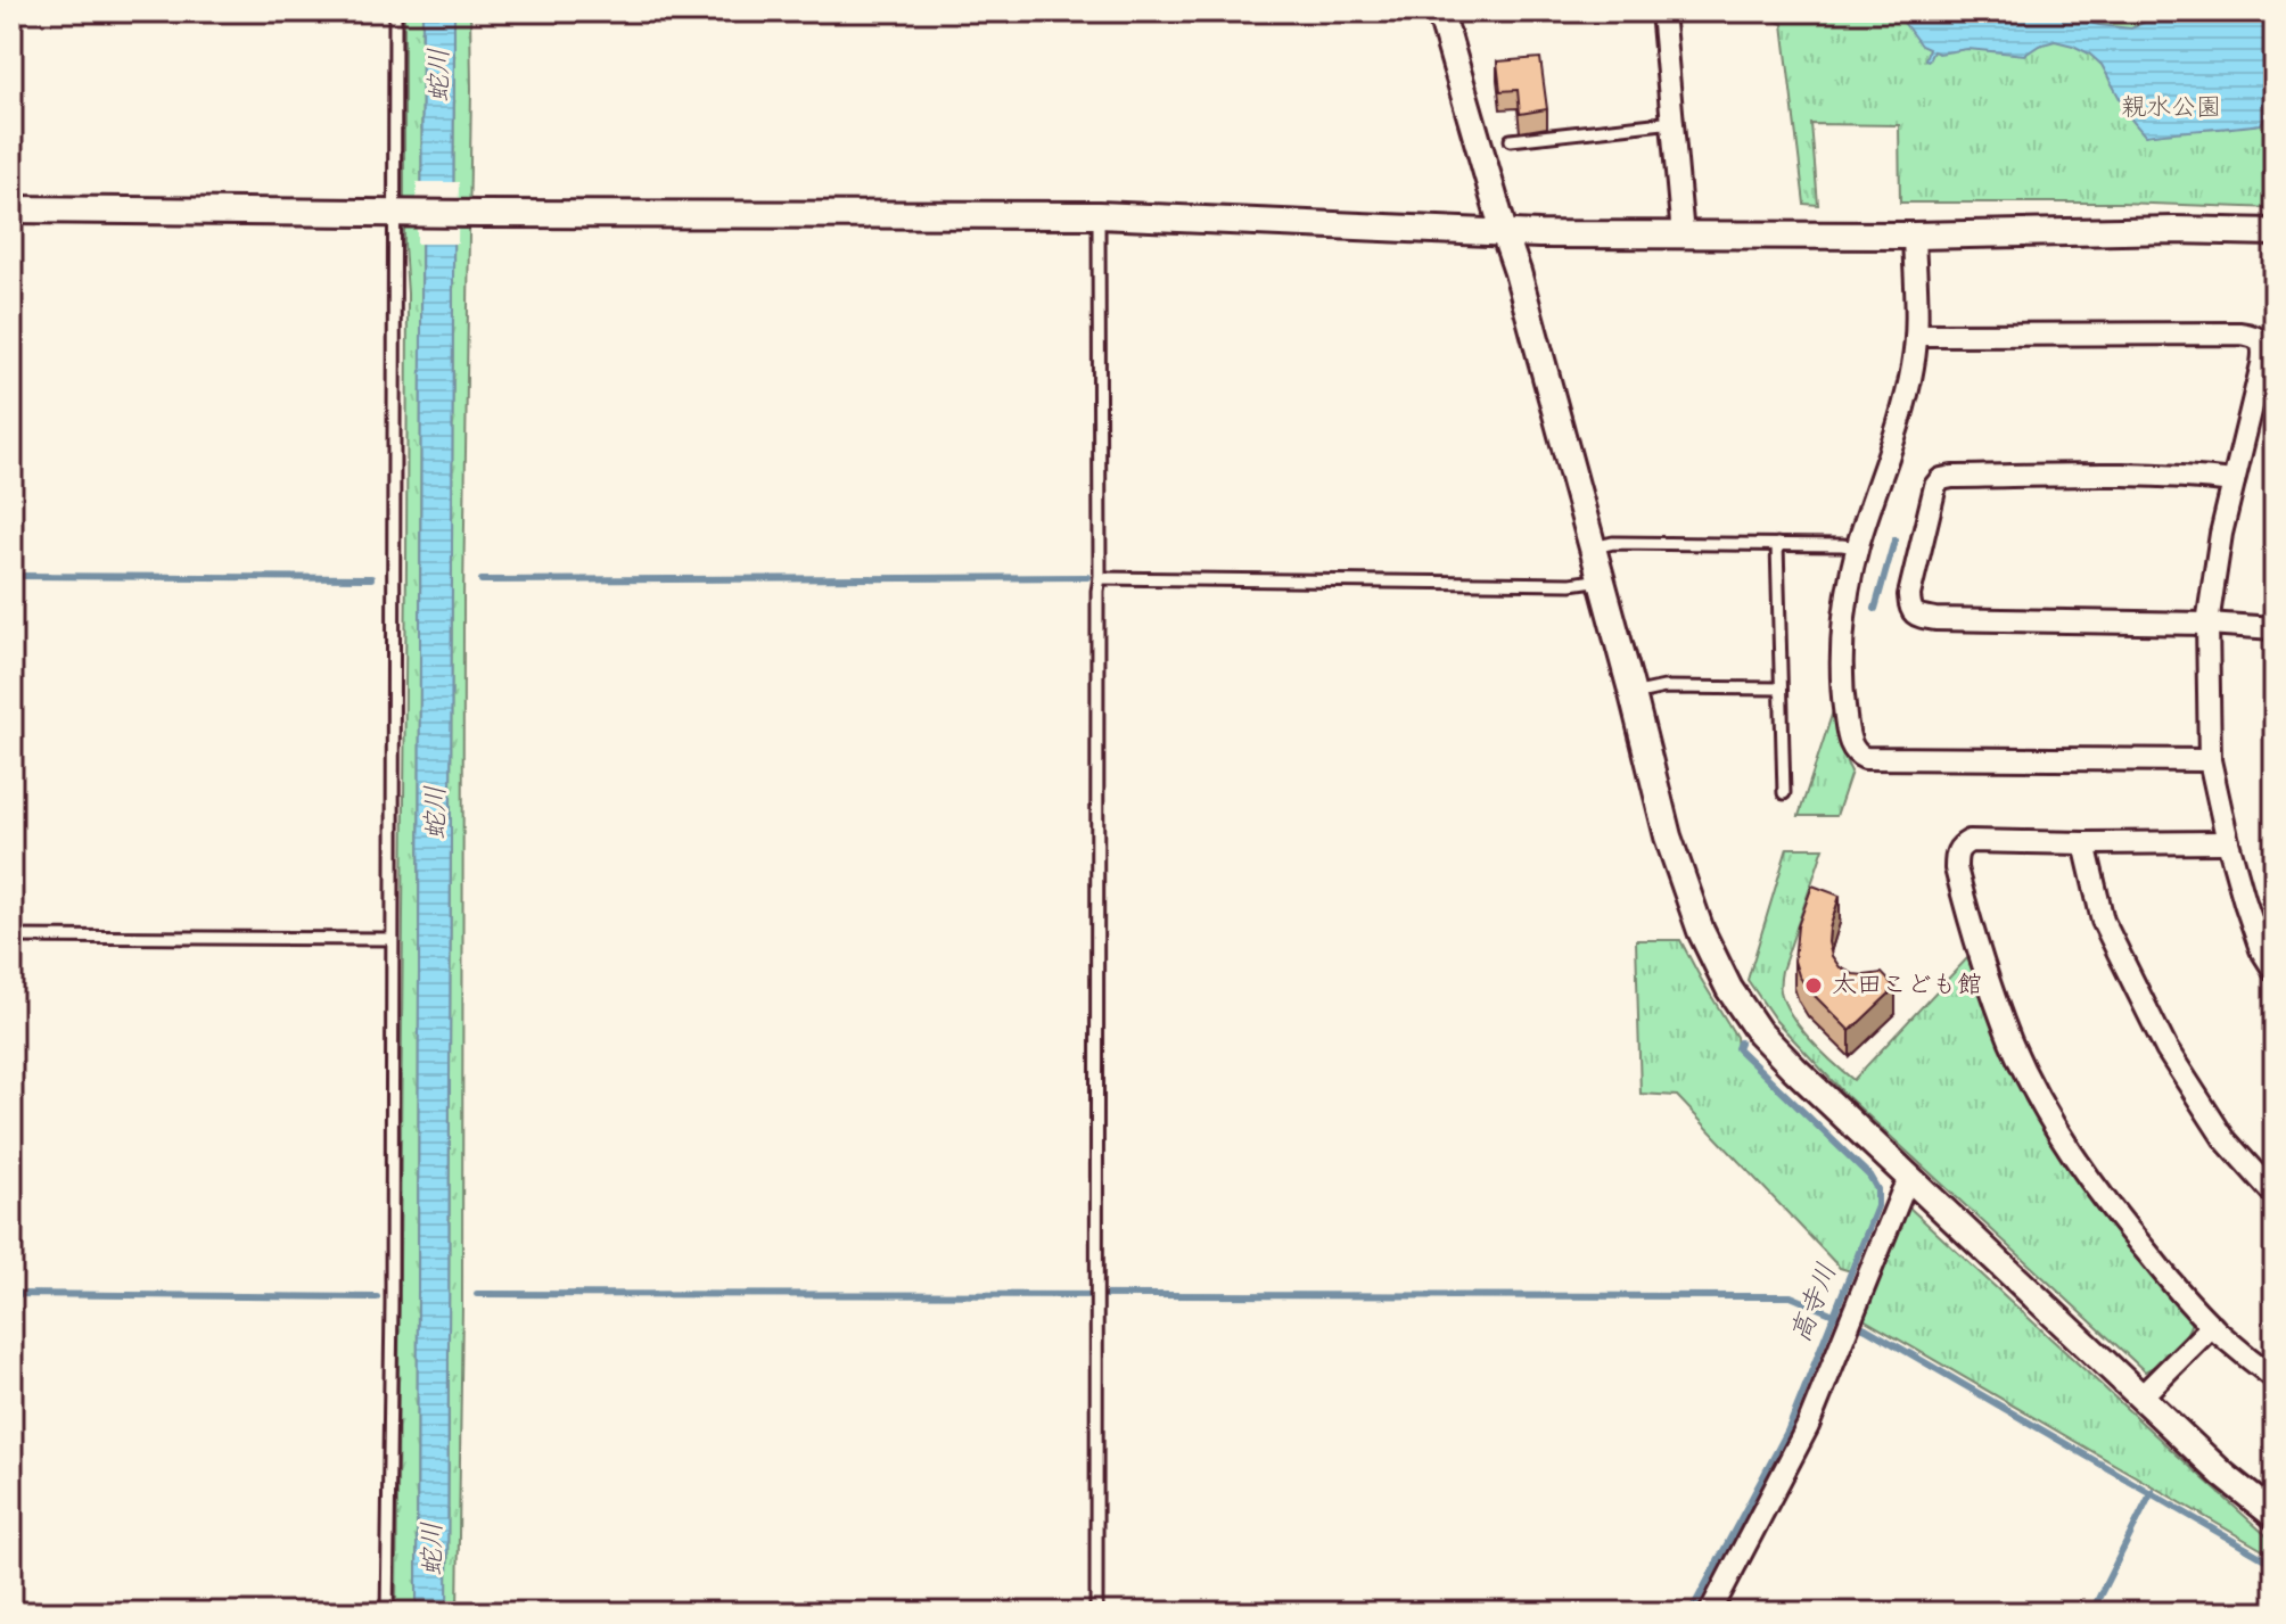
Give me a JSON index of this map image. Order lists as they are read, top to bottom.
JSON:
{
  "water": ["蛇川", "高寺川"],
  "parks": ["親水公園"],
  "places": ["太田こども館"]
}
